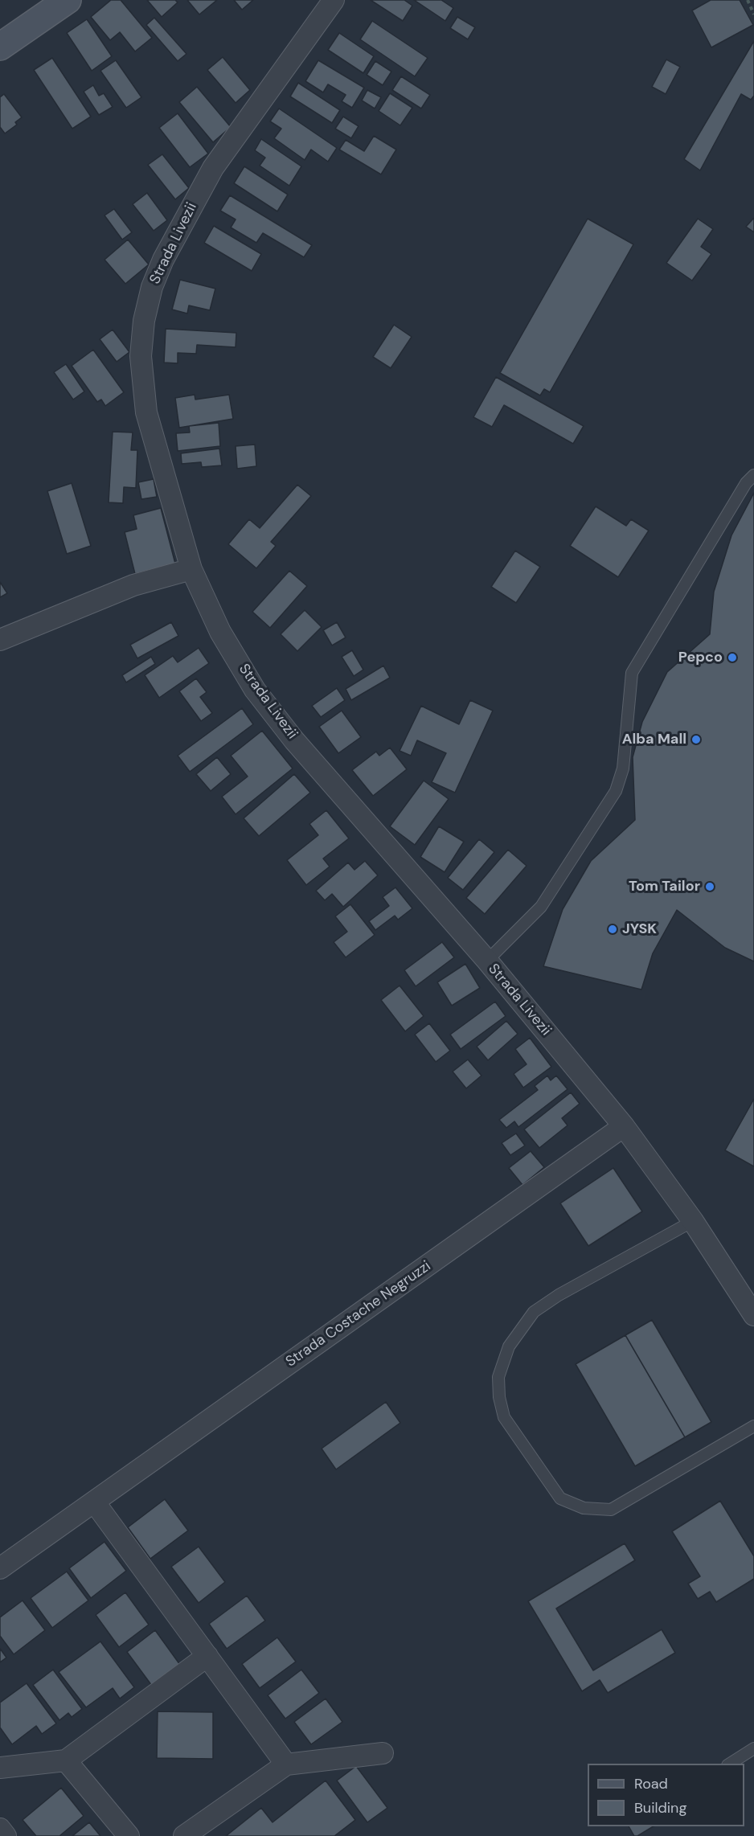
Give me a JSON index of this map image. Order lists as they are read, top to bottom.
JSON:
{
  "streets": {
    "street": ["Strada Livezii", "Strada Costache Negruzzi"]
  },
  "crossings": [
    ["Strada Livezii", "Strada Costache Negruzzi"]
  ],
  "places": [
    "Pepco",
    "Alba Mall",
    "Tom Tailor",
    "JYSK"
  ],
  "legend": ["Road", "Building"]
}
